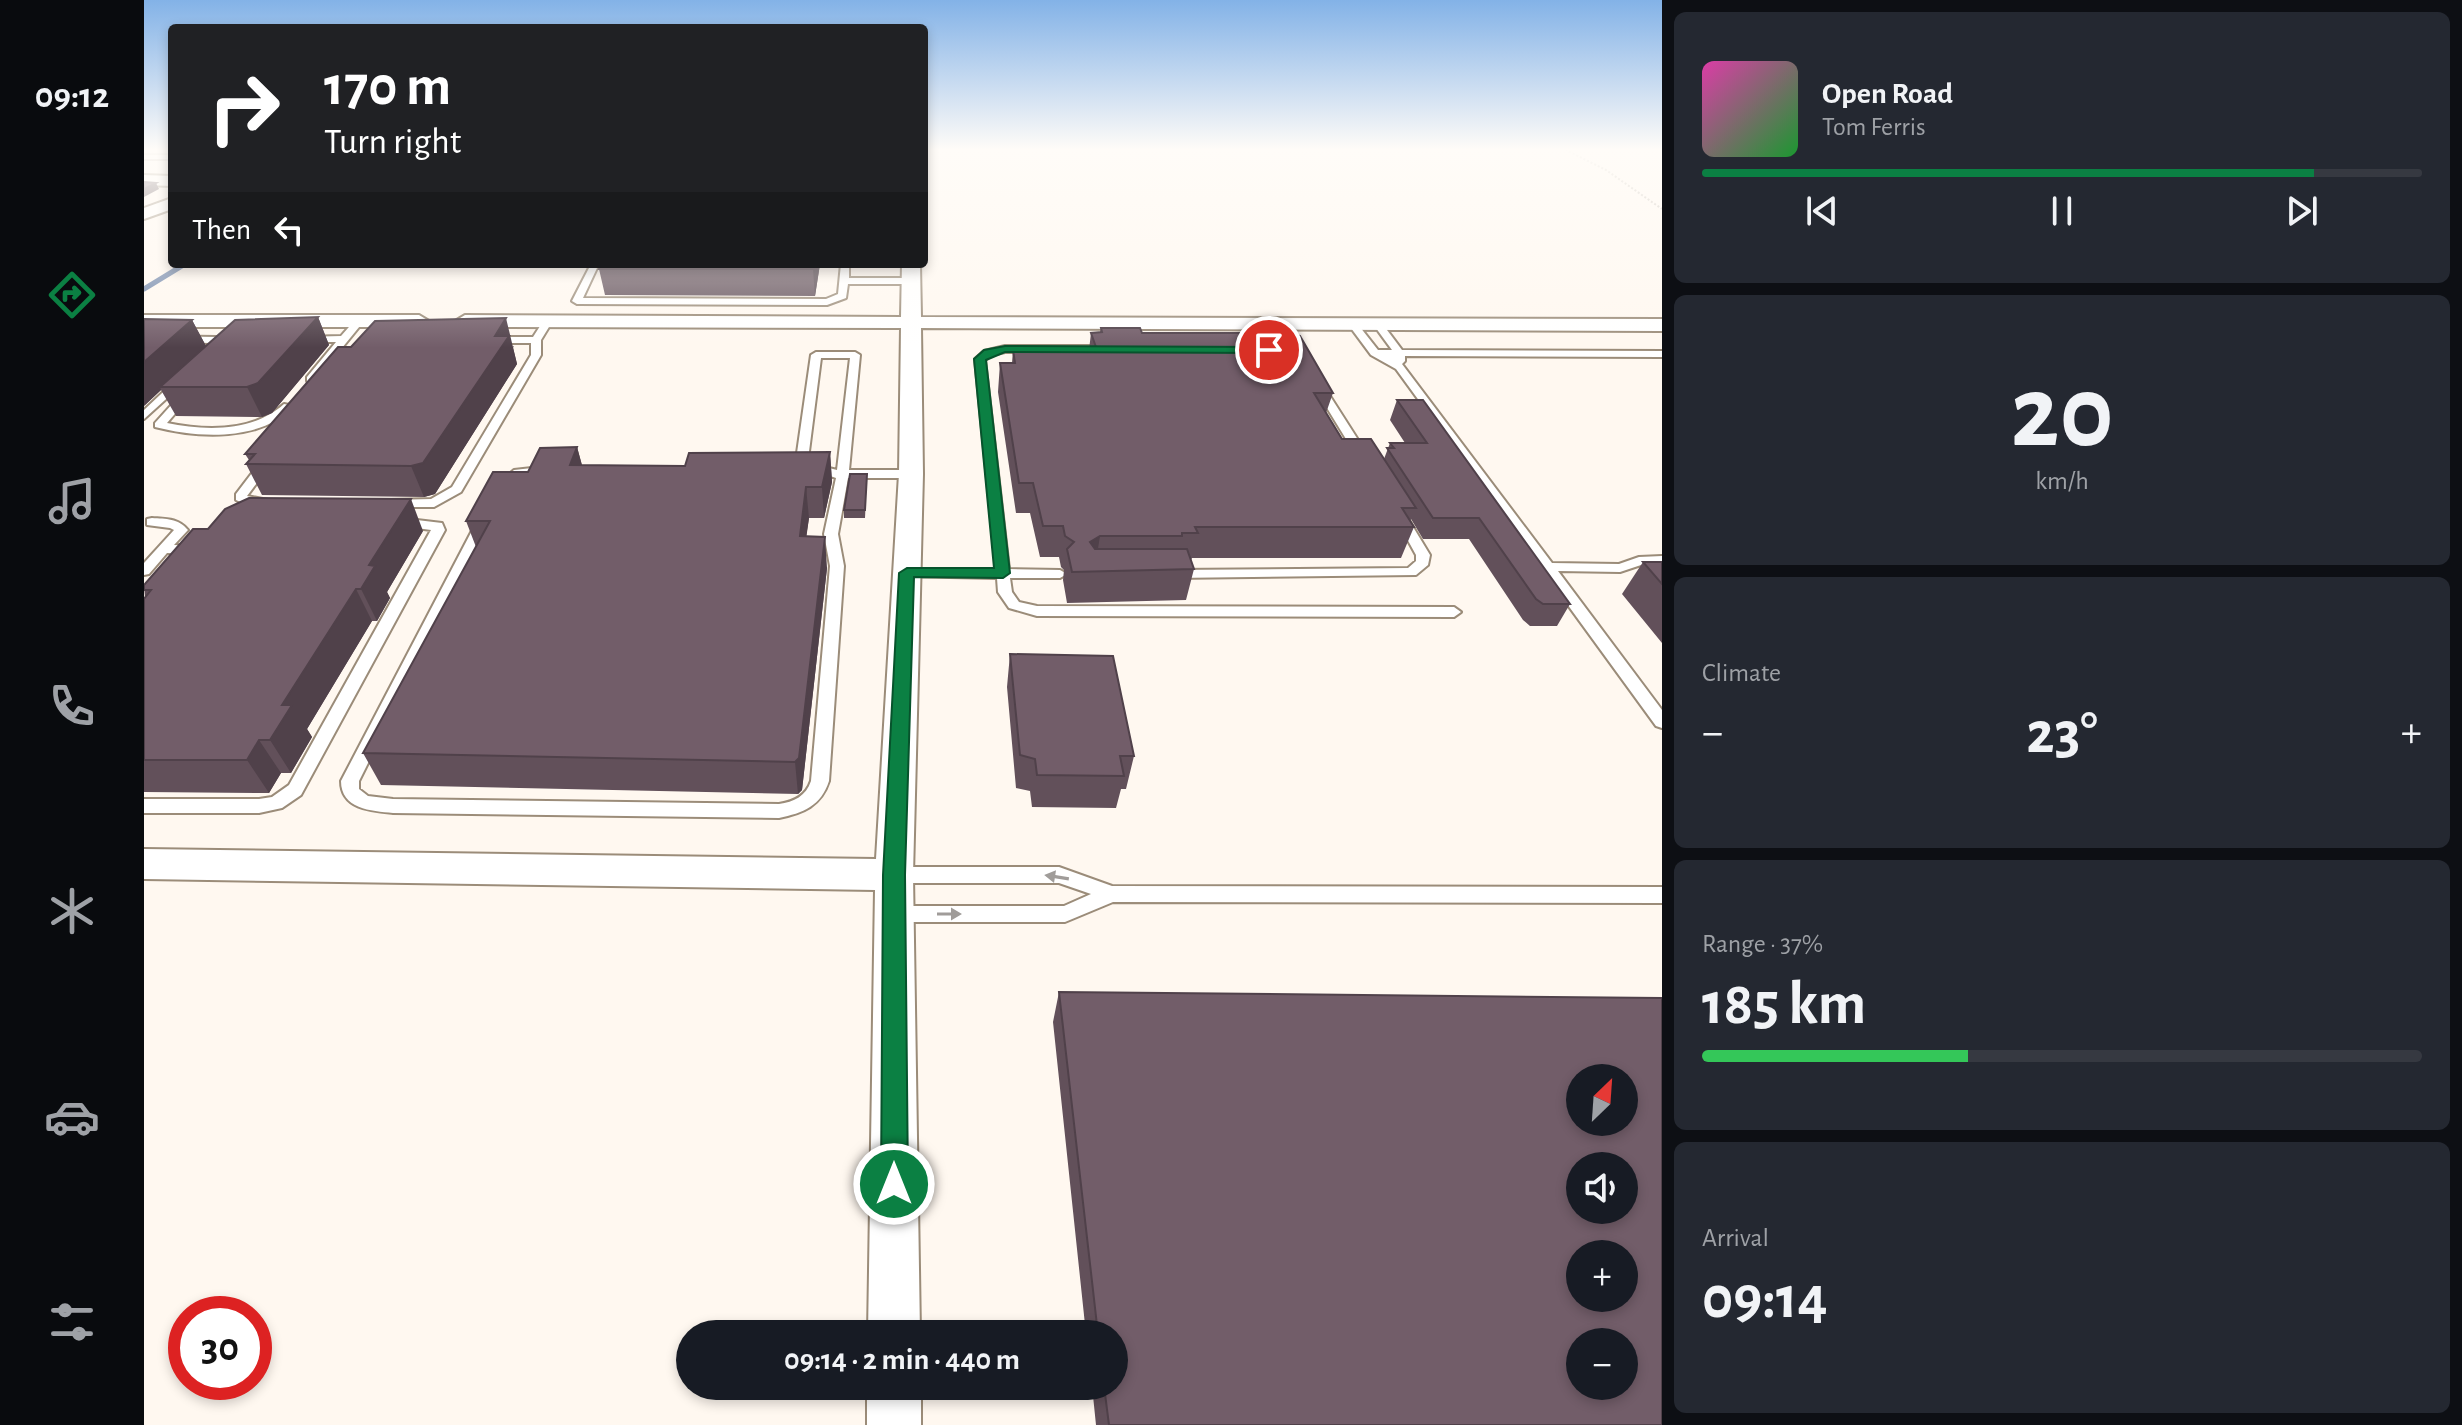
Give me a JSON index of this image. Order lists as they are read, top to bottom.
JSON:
{
  "north": "top right",
  "page": {
    "tabs": "09:12",
    "turn": ["170 m", "Turn right"],
    "song": ["Open Road", "Tom Ferris"],
    "then": "Then",
    "tile": [
      ["20", "km/h"],
      "Climate",
      ["Range · 37%", "185 km"],
      ["Arrival", "09:14"]
    ],
    "heat": ["−", "23°", "+"],
    "map_buttons": ["+", "−"],
    "limit": "30",
    "trip": "09:14 · 2 min · 440 m"
  }
}
